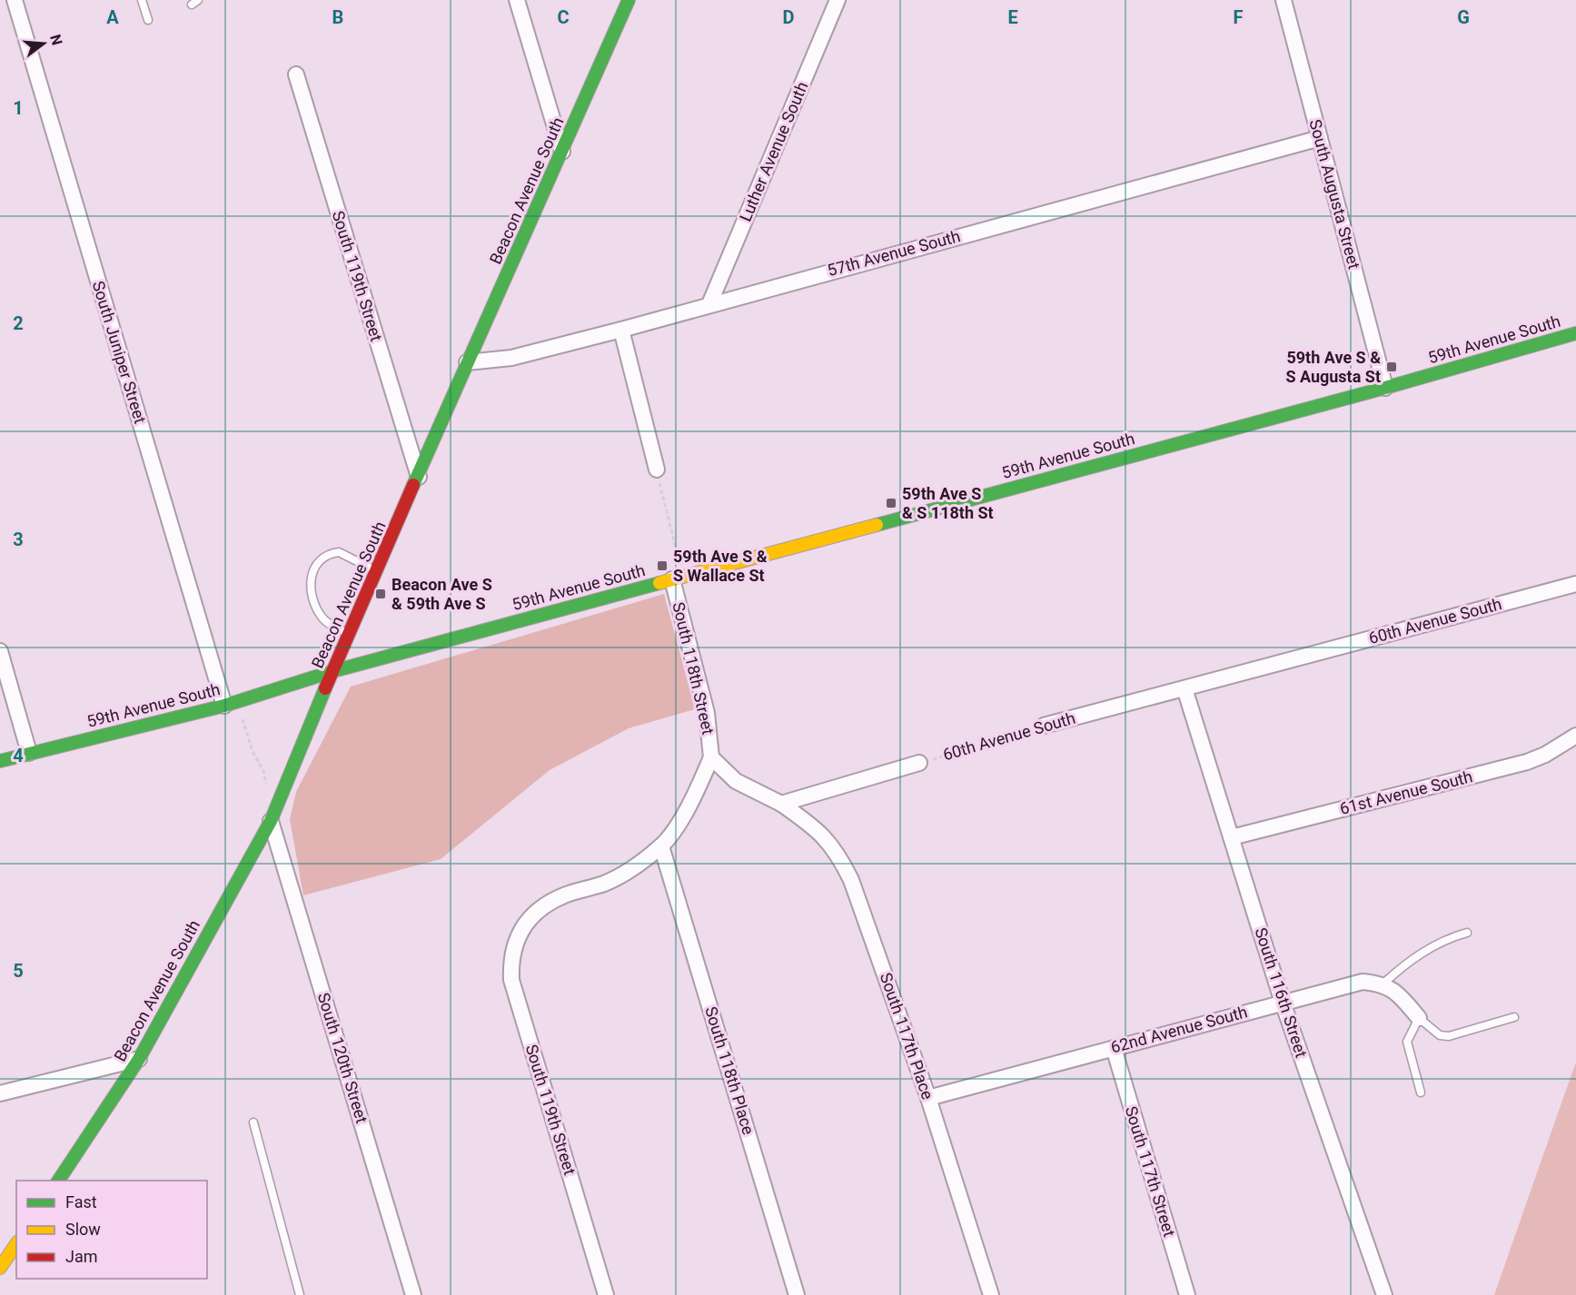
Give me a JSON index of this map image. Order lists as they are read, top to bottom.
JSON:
{
  "streets": {
    "street": [
      "Luther Avenue South",
      "Beacon Avenue South",
      "South Augusta Street",
      "57th Avenue South",
      "South 119th Street",
      "59th Avenue South",
      "South Juniper Street",
      "60th Avenue South",
      "South 118th Street",
      "61st Avenue South",
      "South 116th Street",
      "62nd Avenue South",
      "South 117th Place",
      "South 120th Street",
      "South 118th Place",
      "South 117th Street"
    ]
  },
  "crossings": [
    ["Luther Avenue South", "57th Avenue South"],
    ["Beacon Avenue South", "57th Avenue South"],
    ["Beacon Avenue South", "South 119th Street"],
    ["Beacon Avenue South", "59th Avenue South"],
    ["Beacon Avenue South", "South 120th Street"],
    ["South Augusta Street", "57th Avenue South"],
    ["South Augusta Street", "59th Avenue South"],
    ["South 119th Street", "South 118th Place"],
    ["59th Avenue South", "South Juniper Street"],
    ["59th Avenue South", "South 118th Street"],
    ["60th Avenue South", "South 116th Street"],
    ["61st Avenue South", "South 116th Street"],
    ["South 116th Street", "62nd Avenue South"],
    ["62nd Avenue South", "South 117th Place"],
    ["62nd Avenue South", "South 117th Street"]
  ],
  "places": {
    "transit": [
      "59th Ave S & S Augusta St",
      "59th Ave S & S 118th St",
      "59th Ave S & S Wallace St",
      "Beacon Ave S & 59th Ave S"
    ]
  },
  "legend": ["Fast", "Slow", "Jam"],
  "north": "right",
  "grid": {
    "columns": [
      "A",
      "B",
      "C",
      "D",
      "E",
      "F",
      "G"
    ],
    "rows": [
      "1",
      "2",
      "3",
      "4",
      "5"
    ]
  }
}
